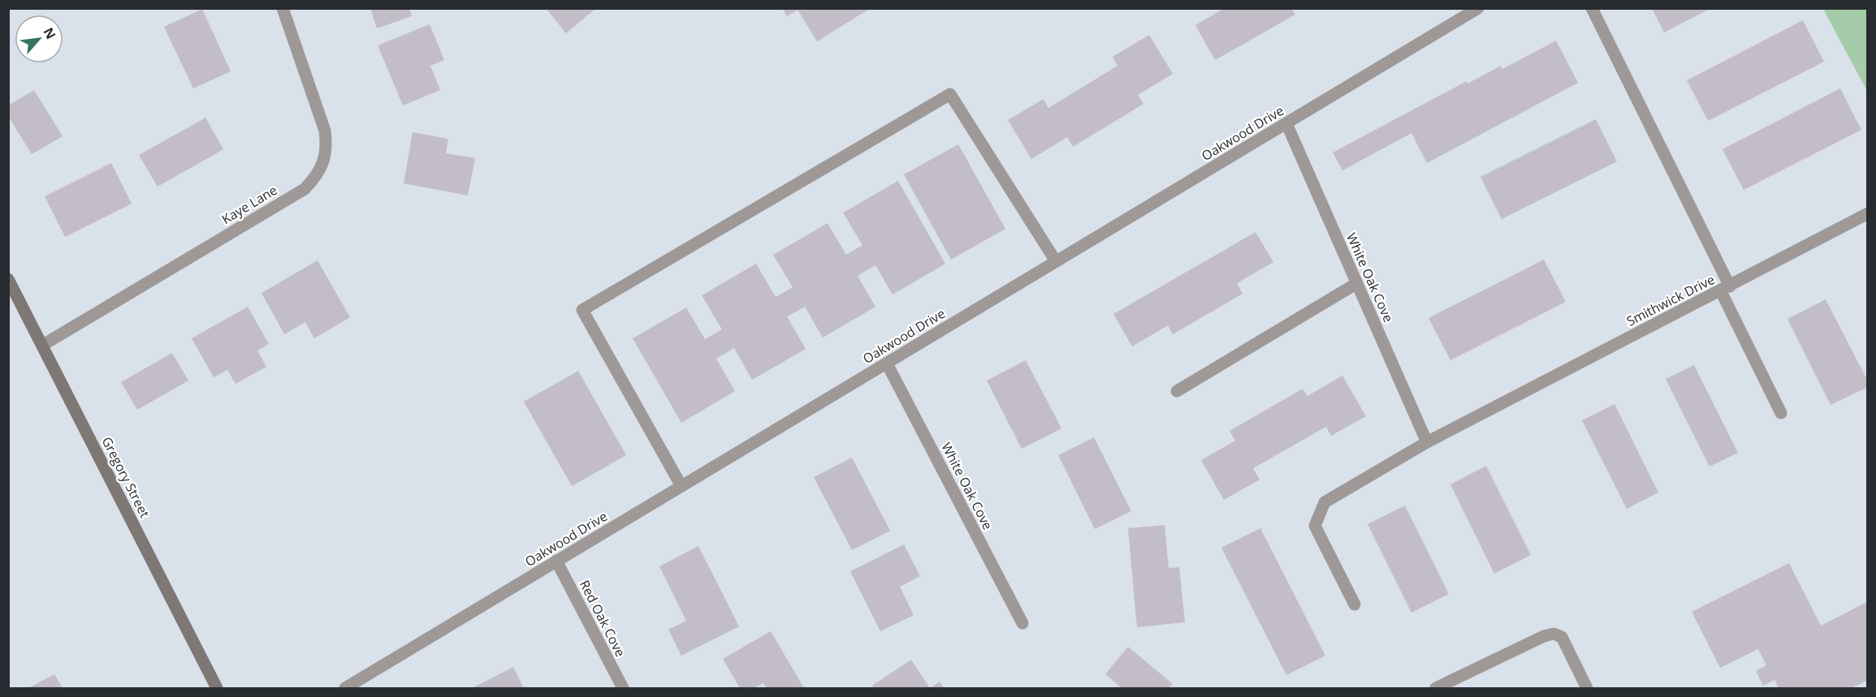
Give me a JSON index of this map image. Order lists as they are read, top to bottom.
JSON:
{
  "streets": {
    "street": [
      "Oakwood Drive",
      "Kaye Lane",
      "White Oak Cove",
      "Smithwick Drive",
      "Gregory Street",
      "Red Oak Cove"
    ]
  },
  "crossings": [
    ["Oakwood Drive", "White Oak Cove"],
    ["Oakwood Drive", "Red Oak Cove"],
    ["Kaye Lane", "Gregory Street"],
    ["White Oak Cove", "Smithwick Drive"]
  ],
  "north": "top right"
}
